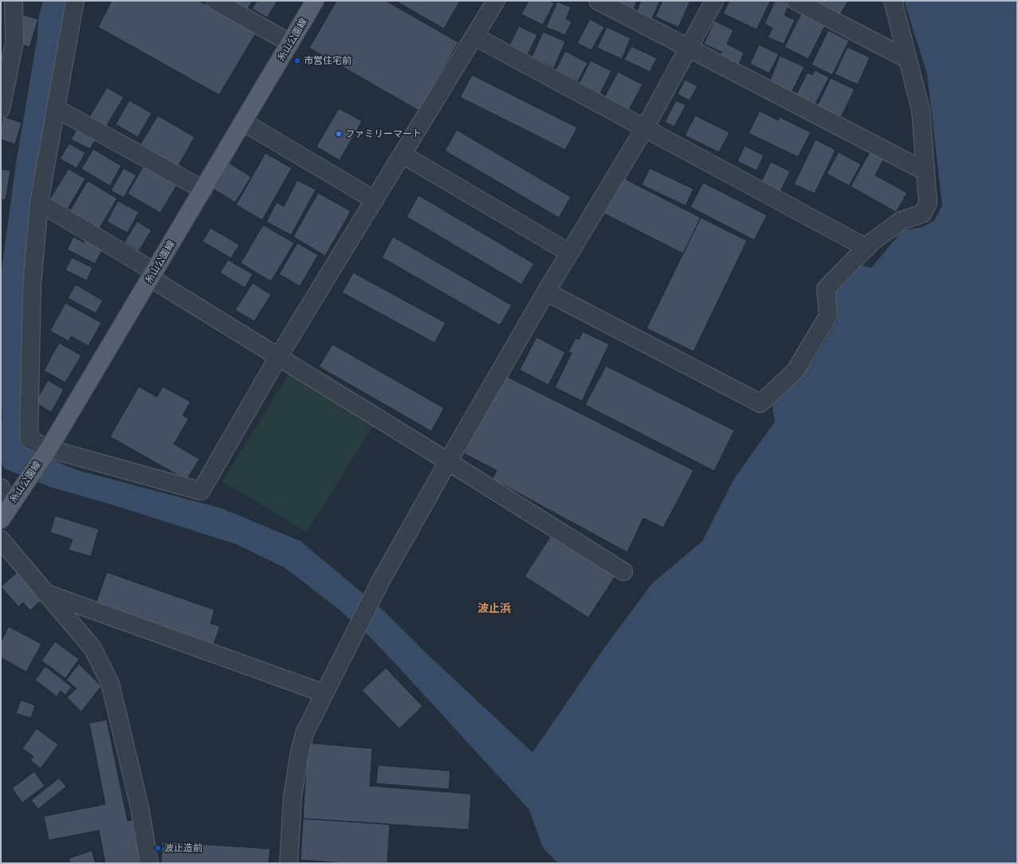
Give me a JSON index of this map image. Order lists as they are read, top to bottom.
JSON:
{
  "streets": {
    "main road": ["糸山公園線"]
  },
  "districts": ["波止浜"],
  "places": ["市営住宅前", "ファミリーマート", "波止造前"]
}
